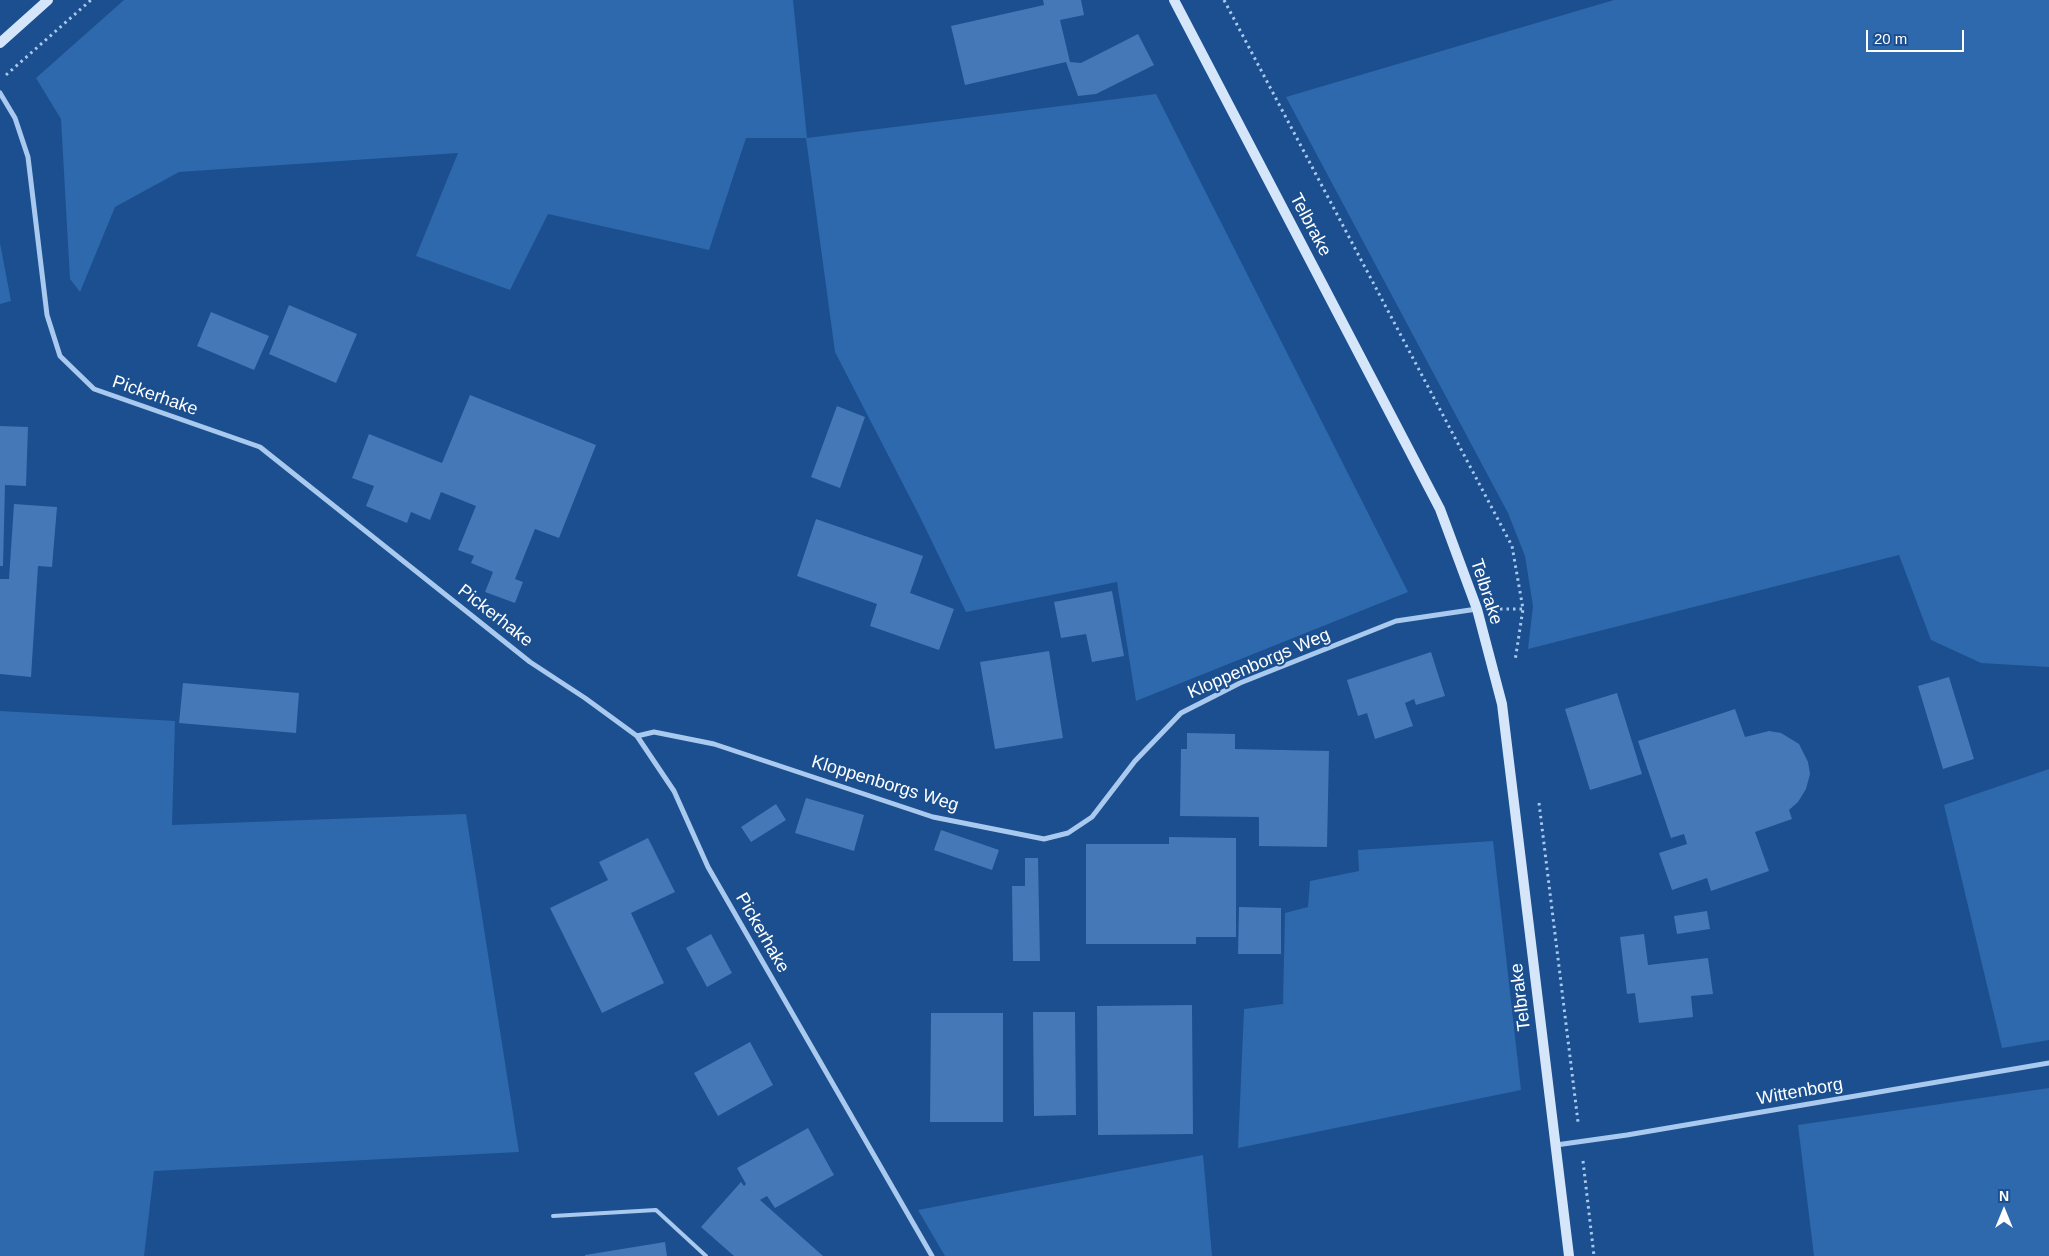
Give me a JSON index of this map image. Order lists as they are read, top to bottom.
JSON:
{
  "streets": {
    "street": [
      "Telbrake",
      "Pickerhake",
      "Kloppenborgs Weg",
      "Wittenborg"
    ]
  },
  "crossings": [
    ["Telbrake", "Kloppenborgs Weg"],
    ["Telbrake", "Wittenborg"],
    ["Pickerhake", "Kloppenborgs Weg"]
  ],
  "scale_bar": "20 m",
  "north": "top"
}
